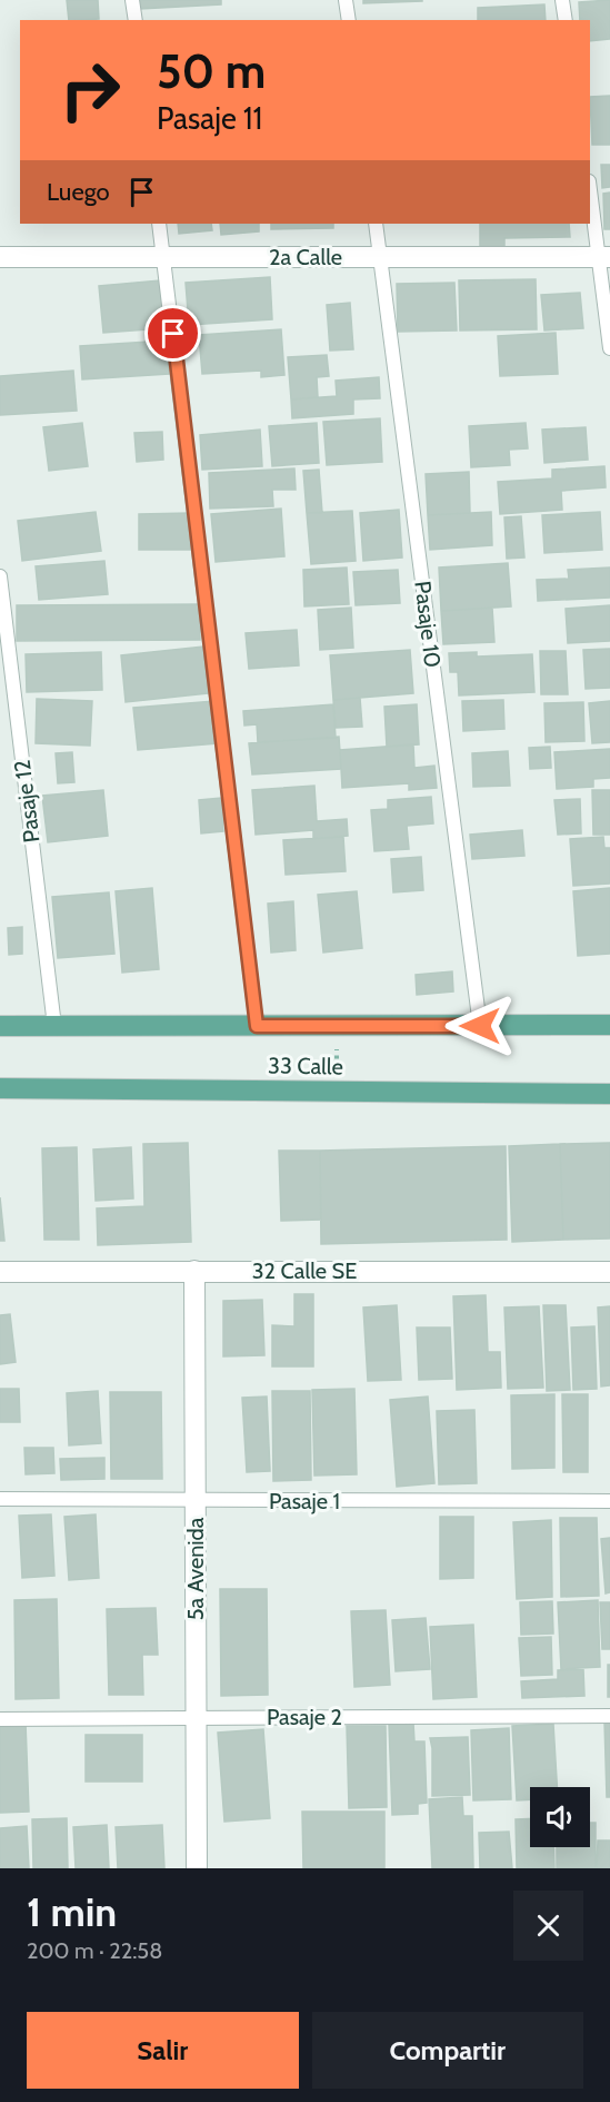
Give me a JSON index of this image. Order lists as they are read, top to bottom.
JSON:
{
  "streets": {
    "main road": ["33 Calle"],
    "street": ["2a Calle", "32 Calle SE", "5a Avenida"],
    "lane": [
      "Pasaje 10",
      "Pasaje 12",
      "Pasaje 1",
      "Pasaje 2"
    ]
  },
  "crossings": [
    ["2a Calle", "Pasaje 10"],
    ["Pasaje 10", "33 Calle"],
    ["Pasaje 12", "33 Calle"],
    ["32 Calle SE", "5a Avenida"],
    ["Pasaje 1", "5a Avenida"],
    ["5a Avenida", "Pasaje 2"]
  ],
  "page": {
    "turn": ["50 m", "Pasaje 11"],
    "then": "Luego",
    "heading": ["1 min", "200 m · 22:58"],
    "buttons": ["Salir", "Compartir"]
  }
}
